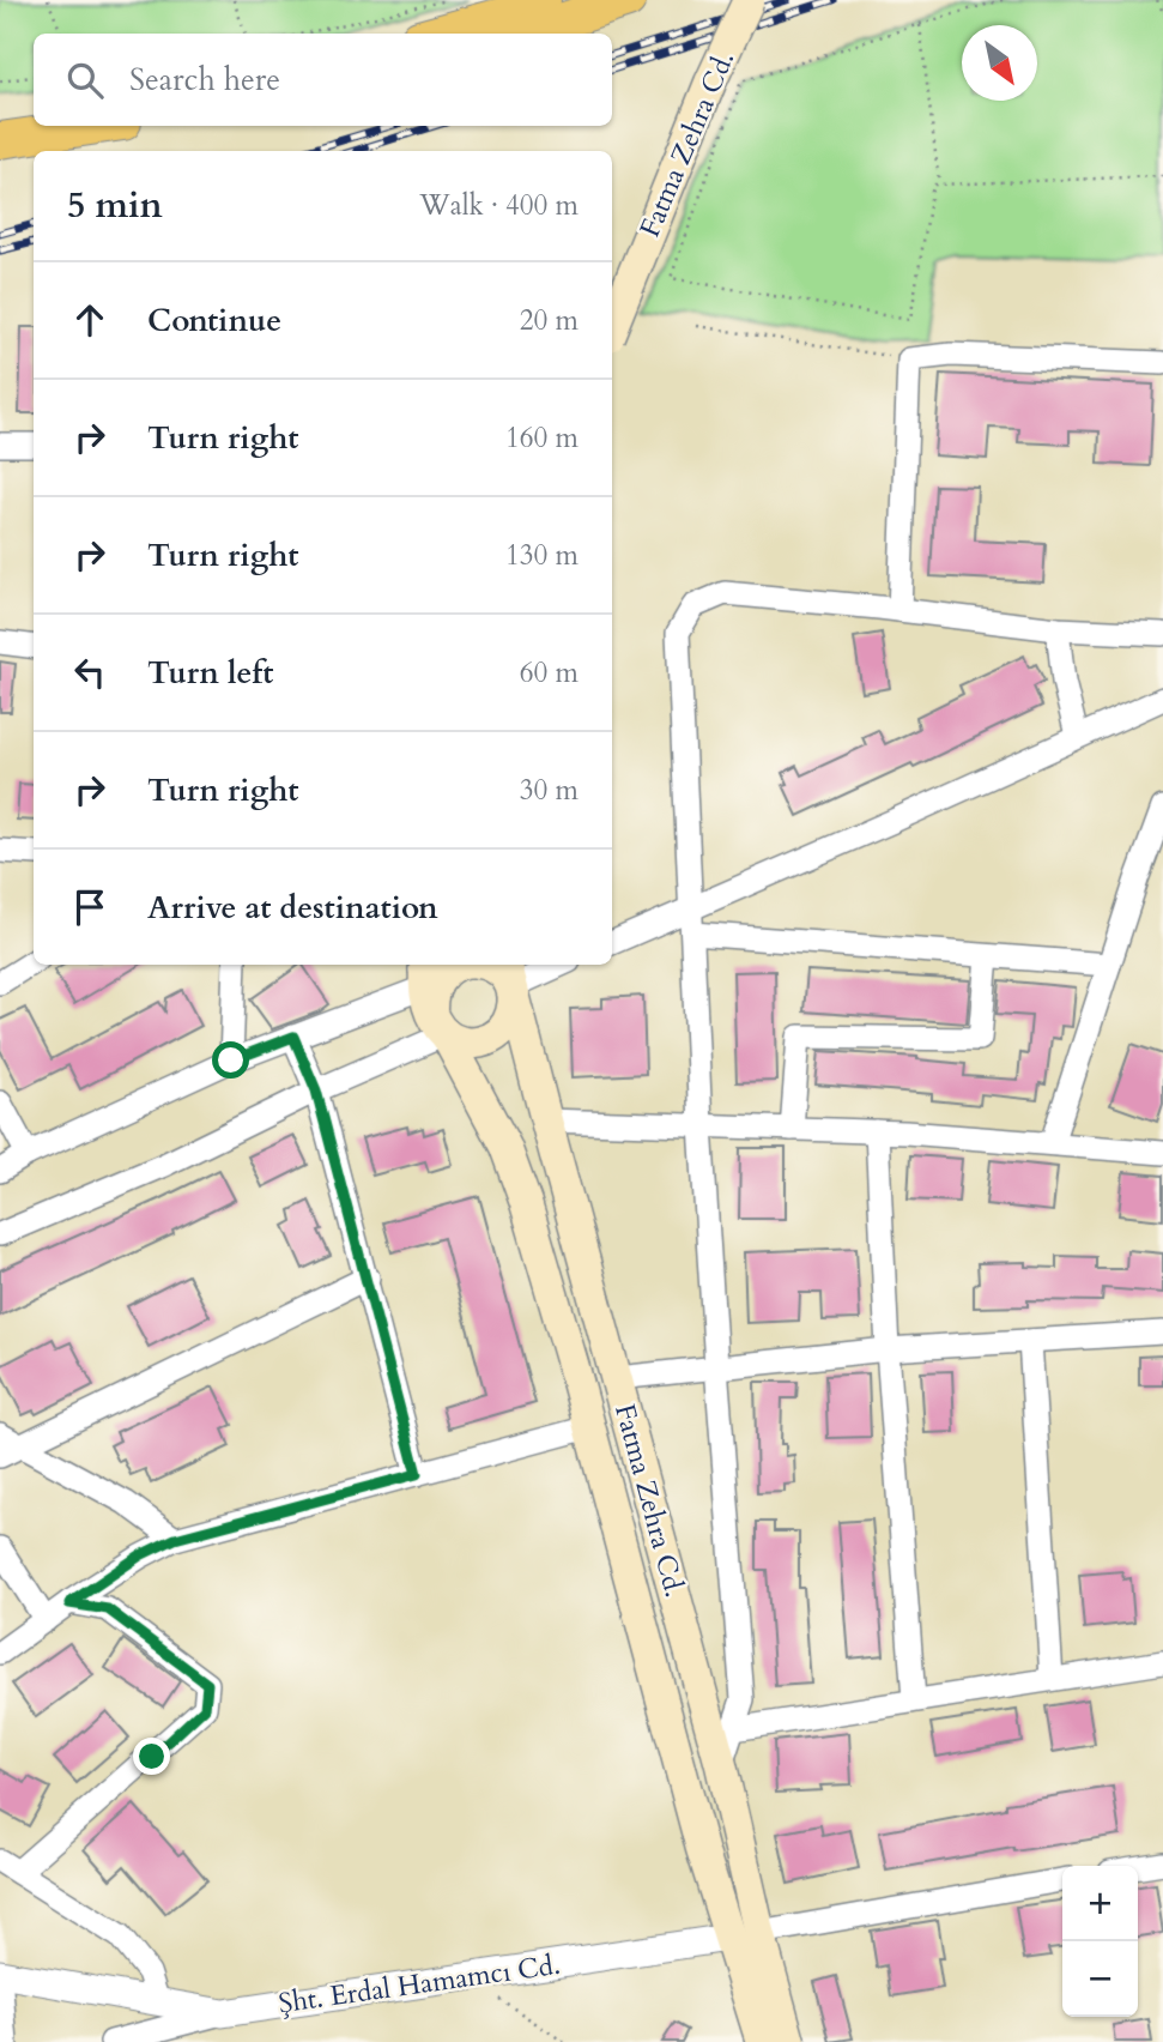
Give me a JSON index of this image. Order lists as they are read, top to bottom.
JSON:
{
  "streets": {
    "main road": ["Fatma Zehra Cd."],
    "street": ["Şht. Erdal Hamamcı Cd."]
  },
  "crossings": [
    ["Fatma Zehra Cd.", "Şht. Erdal Hamamcı Cd."]
  ],
  "north": "bottom right",
  "page": {
    "search": "Search here",
    "heading": ["5 min", "Walk · 400 m"],
    "list": [
      ["Continue", "20 m"],
      ["Turn right", "160 m"],
      ["Turn right", "130 m"],
      ["Turn left", "60 m"],
      ["Turn right", "30 m"],
      "Arrive at destination"
    ],
    "map_buttons": ["+", "−"]
  }
}
